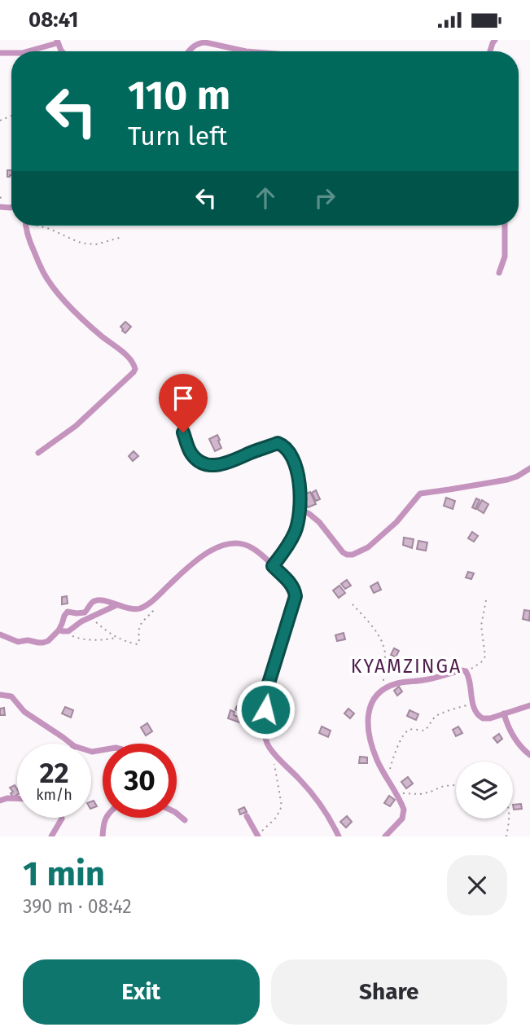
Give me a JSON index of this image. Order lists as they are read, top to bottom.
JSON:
{
  "districts": ["KYAMZINGA"],
  "page": {
    "status": "08:41",
    "turn": ["110 m", "Turn left"],
    "speed": "22 km/h",
    "limit": "30",
    "heading": ["1 min", "390 m · 08:42"],
    "buttons": ["Exit", "Share"]
  }
}
